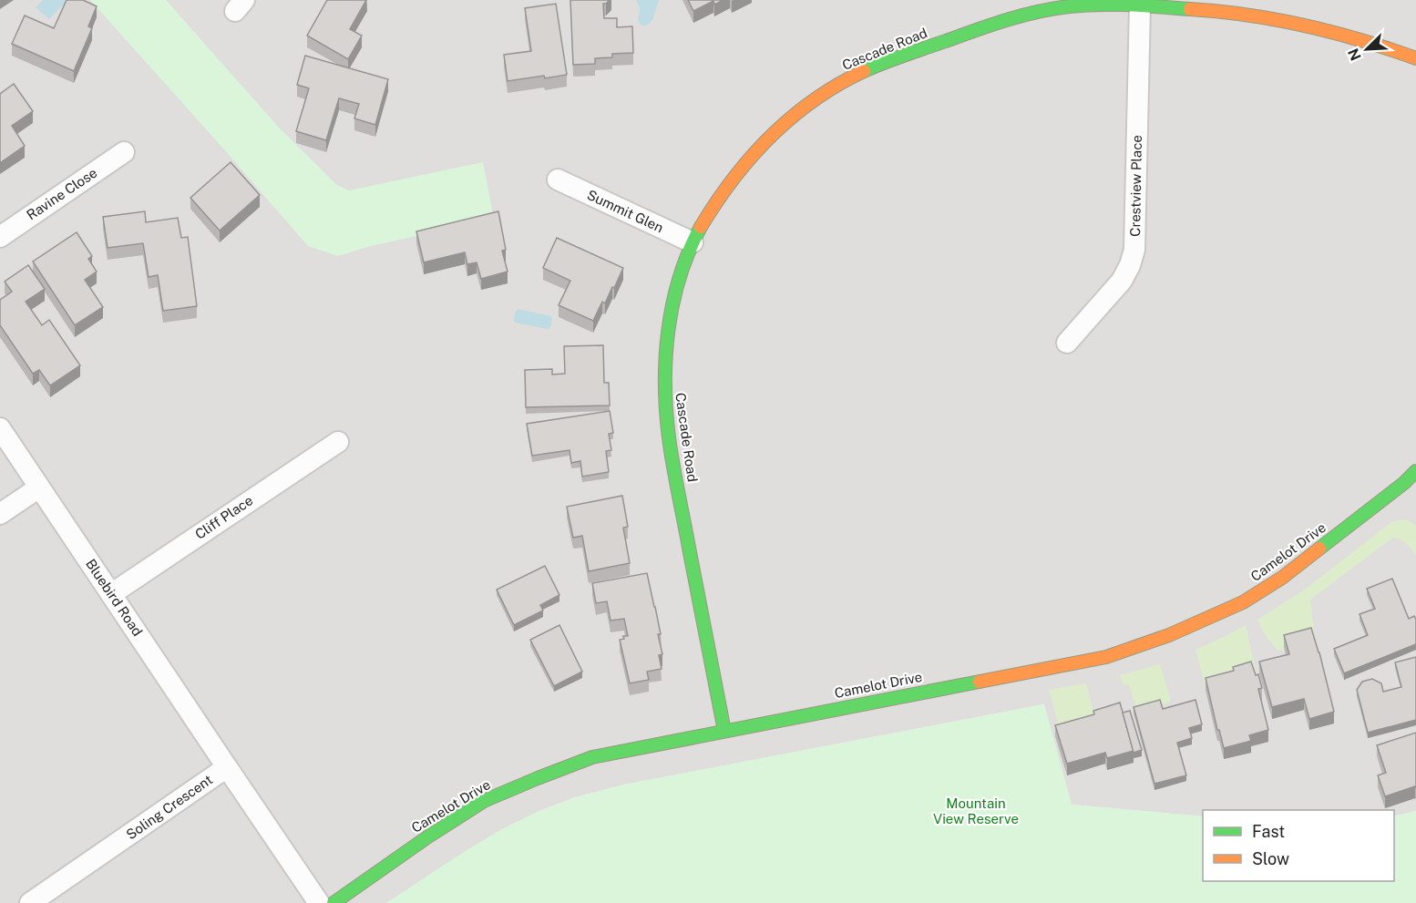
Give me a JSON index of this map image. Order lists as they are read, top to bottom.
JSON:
{
  "streets": {
    "street": [
      "Cascade Road",
      "Crestview Place",
      "Ravine Close",
      "Summit Glen",
      "Cliff Place",
      "Camelot Drive",
      "Bluebird Road",
      "Soling Crescent"
    ]
  },
  "crossings": [
    ["Cascade Road", "Crestview Place"],
    ["Cascade Road", "Summit Glen"],
    ["Cascade Road", "Camelot Drive"],
    ["Cliff Place", "Bluebird Road"],
    ["Bluebird Road", "Soling Crescent"]
  ],
  "parks": ["Mountain View Reserve"],
  "legend": ["Fast", "Slow"],
  "north": "bottom left"
}
